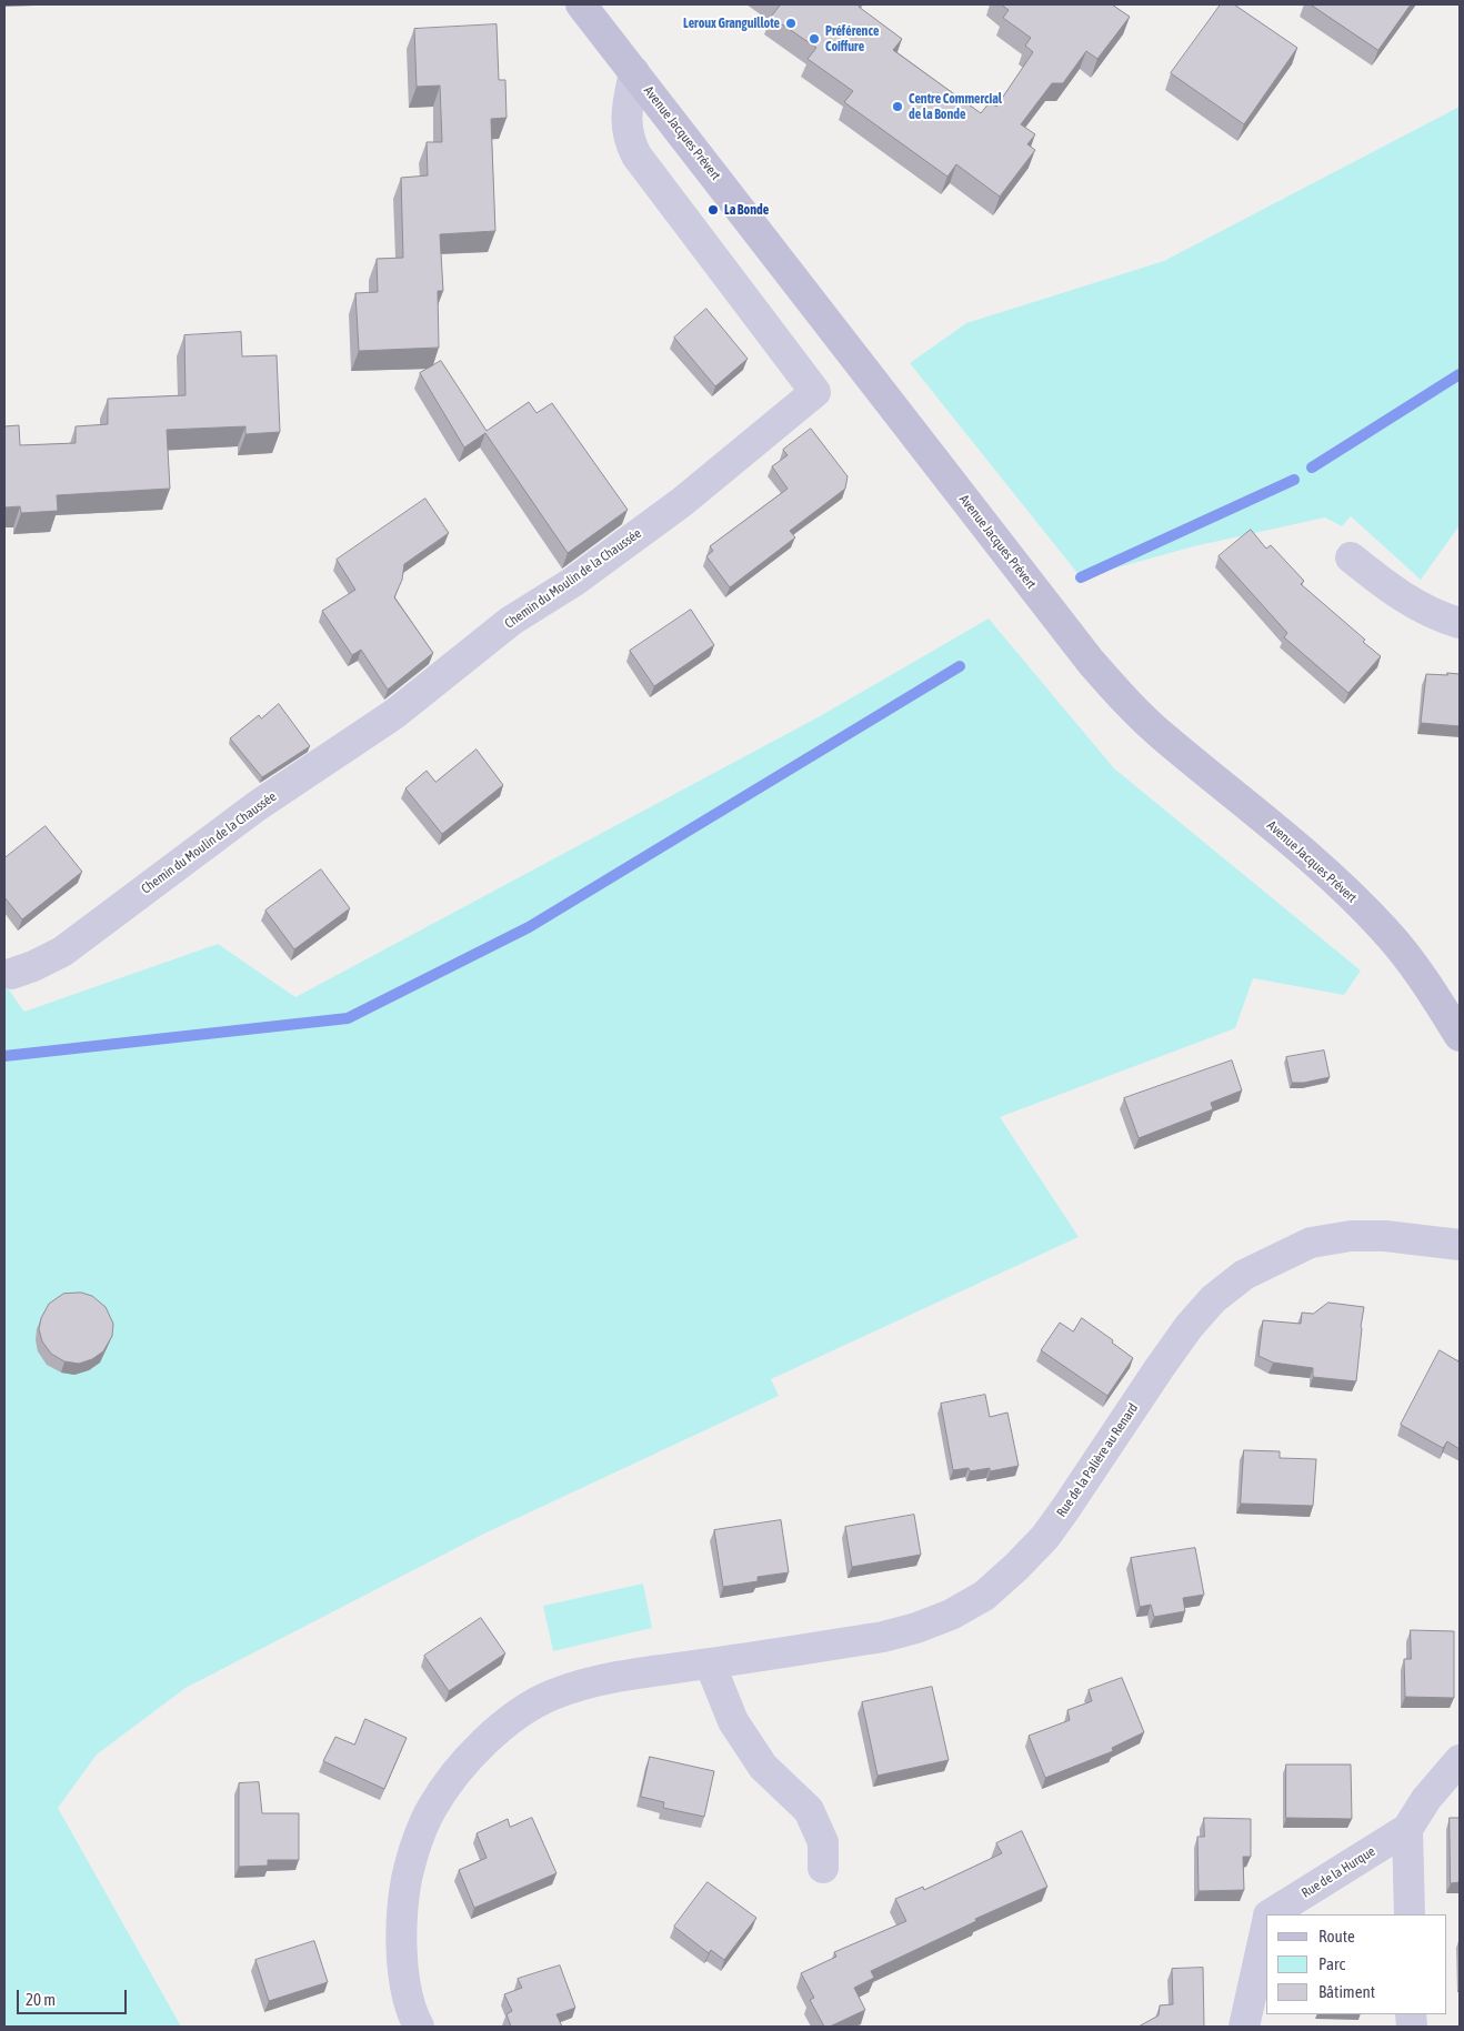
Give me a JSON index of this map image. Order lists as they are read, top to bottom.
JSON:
{
  "streets": {
    "street": [
      "Avenue Jacques Prévert",
      "Chemin du Moulin de la Chaussée",
      "Rue de la Palière au Renard",
      "Rue de la Hurque"
    ]
  },
  "crossings": [
    ["Avenue Jacques Prévert", "Chemin du Moulin de la Chaussée"]
  ],
  "places": [
    "Leroux Granguillote",
    "Préférence Coiffure",
    "Centre Commercial de la Bonde",
    "La Bonde"
  ],
  "legend": ["Route", "Parc", "Bâtiment"],
  "scale_bar": "20 m"
}
